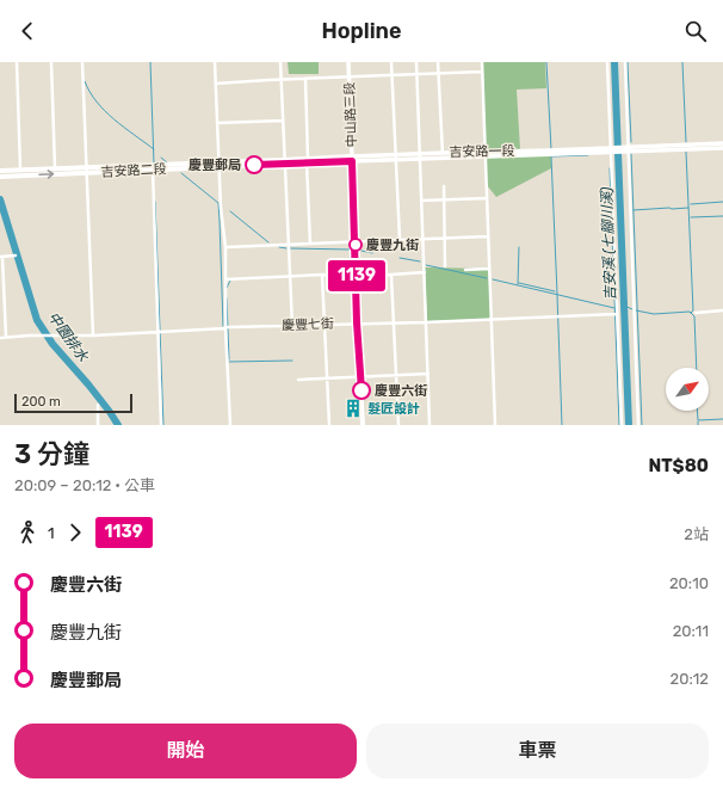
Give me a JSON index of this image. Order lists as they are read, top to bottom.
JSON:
{
  "streets": {
    "main road": ["中山路三段", "吉安路二段"],
    "street": ["吉安路一段", "慶豐七街"]
  },
  "crossings": [
    ["中山路三段", "吉安路一段"],
    ["中山路三段", "吉安路二段"],
    ["中山路三段", "慶豐七街"],
    ["吉安路一段", "吉安路二段"]
  ],
  "water": ["吉安溪 (七腳川溪)", "中園排水"],
  "places": {
    "other": ["慶豐郵局", "慶豐九街", "慶豐六街"],
    "building": ["髮匠設計"]
  },
  "lines": ["bus line 1139"],
  "scale_bar": "200 m",
  "north": "top right",
  "page": {
    "header": "Hopline",
    "on_map": "1139",
    "scale": "200 m",
    "heading": ["3 分鐘", "20:09 – 20:12 · 公車", "NT$80"],
    "legs": ["1", "1139", "2站"],
    "list": [
      {
        "name": "慶豐六街",
        "value": "20:10"
      },
      {
        "name": "慶豐九街",
        "value": "20:11"
      },
      {
        "name": "慶豐郵局",
        "value": "20:12"
      }
    ],
    "buttons": ["開始", "車票"]
  }
}
